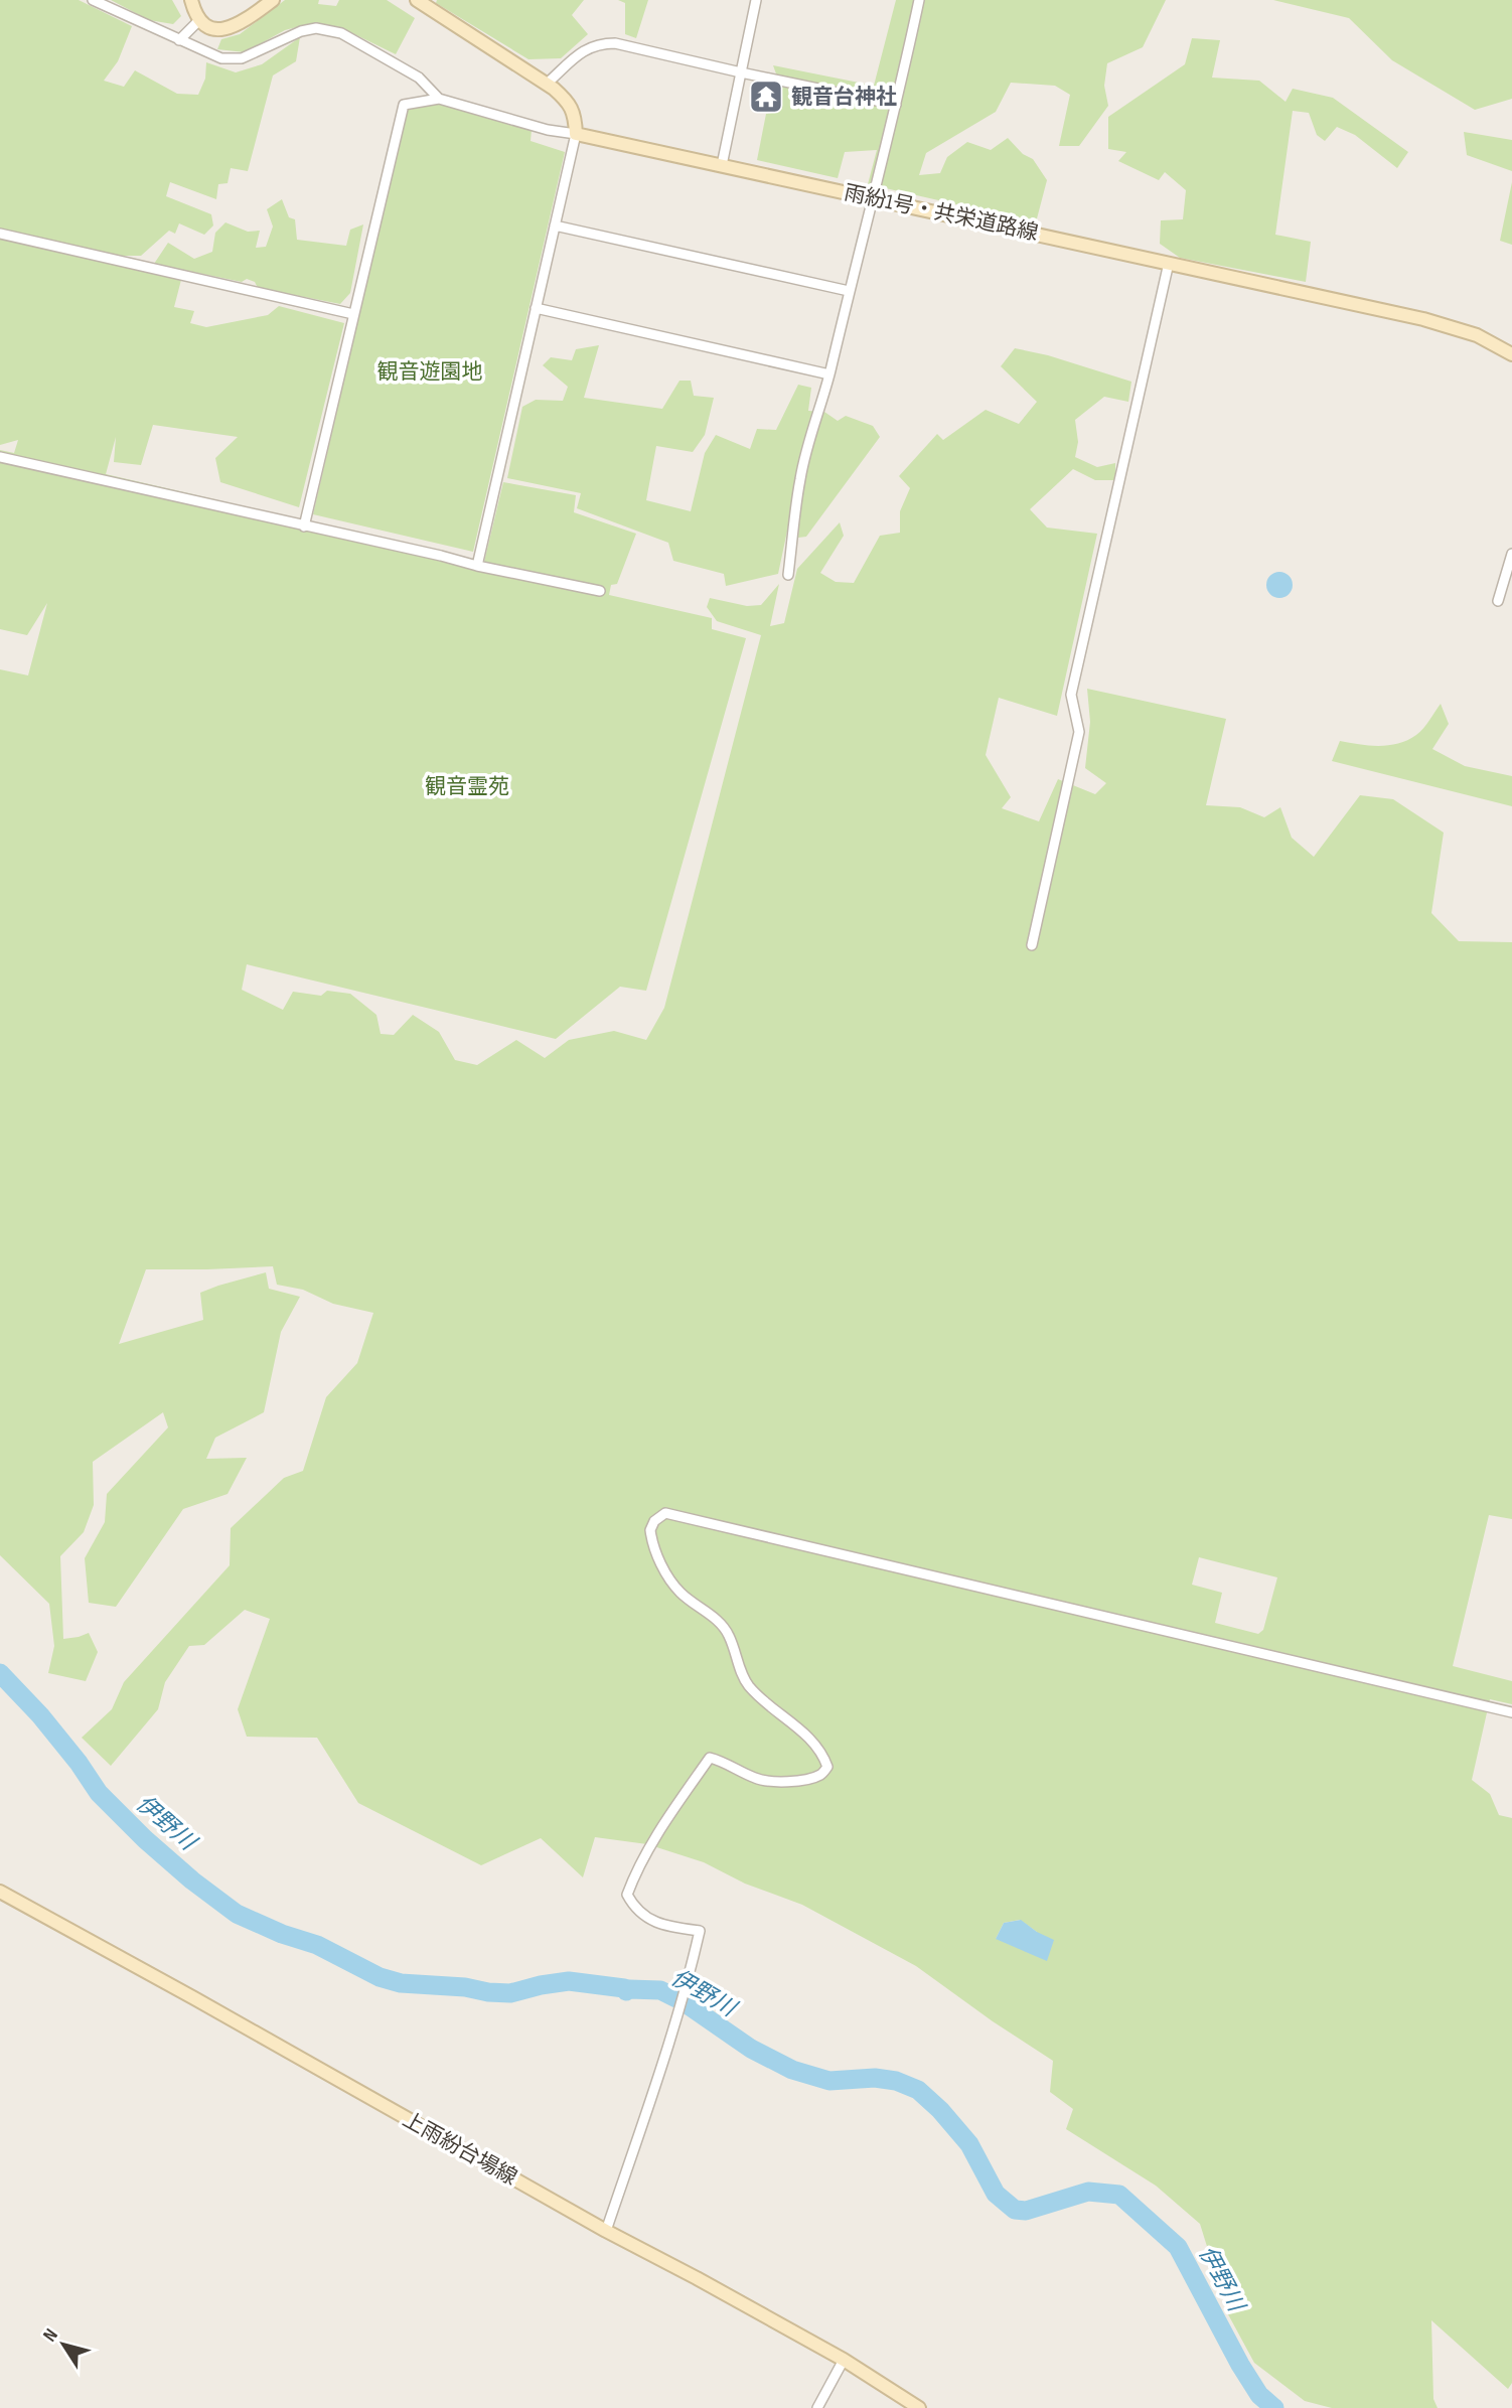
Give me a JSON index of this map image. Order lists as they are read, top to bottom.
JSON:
{
  "streets": {
    "street": ["雨紛1号・共栄道路線", "上雨紛台場線"]
  },
  "water": ["伊野川"],
  "parks": ["観音遊園地", "観音霊苑"],
  "places": {
    "temple": ["観音台神社"]
  },
  "north": "top left"
}
